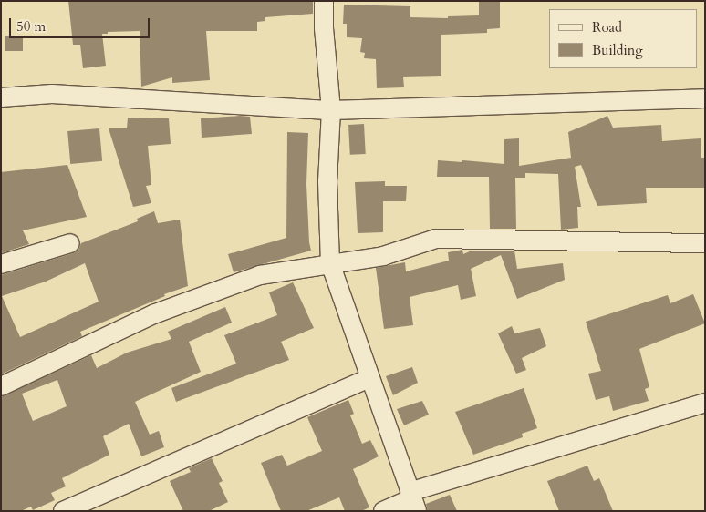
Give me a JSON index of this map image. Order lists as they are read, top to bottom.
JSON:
{
  "legend": ["Road", "Building"],
  "scale_bar": "50 m"
}
